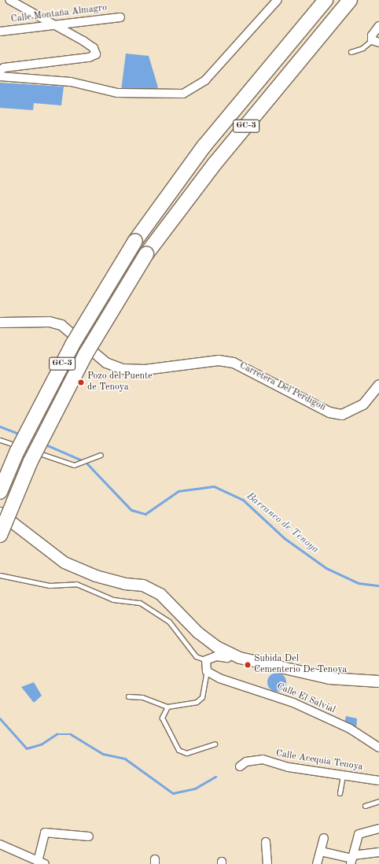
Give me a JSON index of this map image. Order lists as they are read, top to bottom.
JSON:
{
  "streets": {
    "highway": ["GC-3"],
    "street": [
      "Calle Montaña Almagro",
      "Carretera Del Perdigón",
      "Calle El Salvial",
      "Calle Acequia Tenoya"
    ]
  },
  "water": ["Barranco de Tenoya"],
  "places": ["Pozo del Puente de Tenoya", "Subida Del Cementerio De Tenoya"]
}
